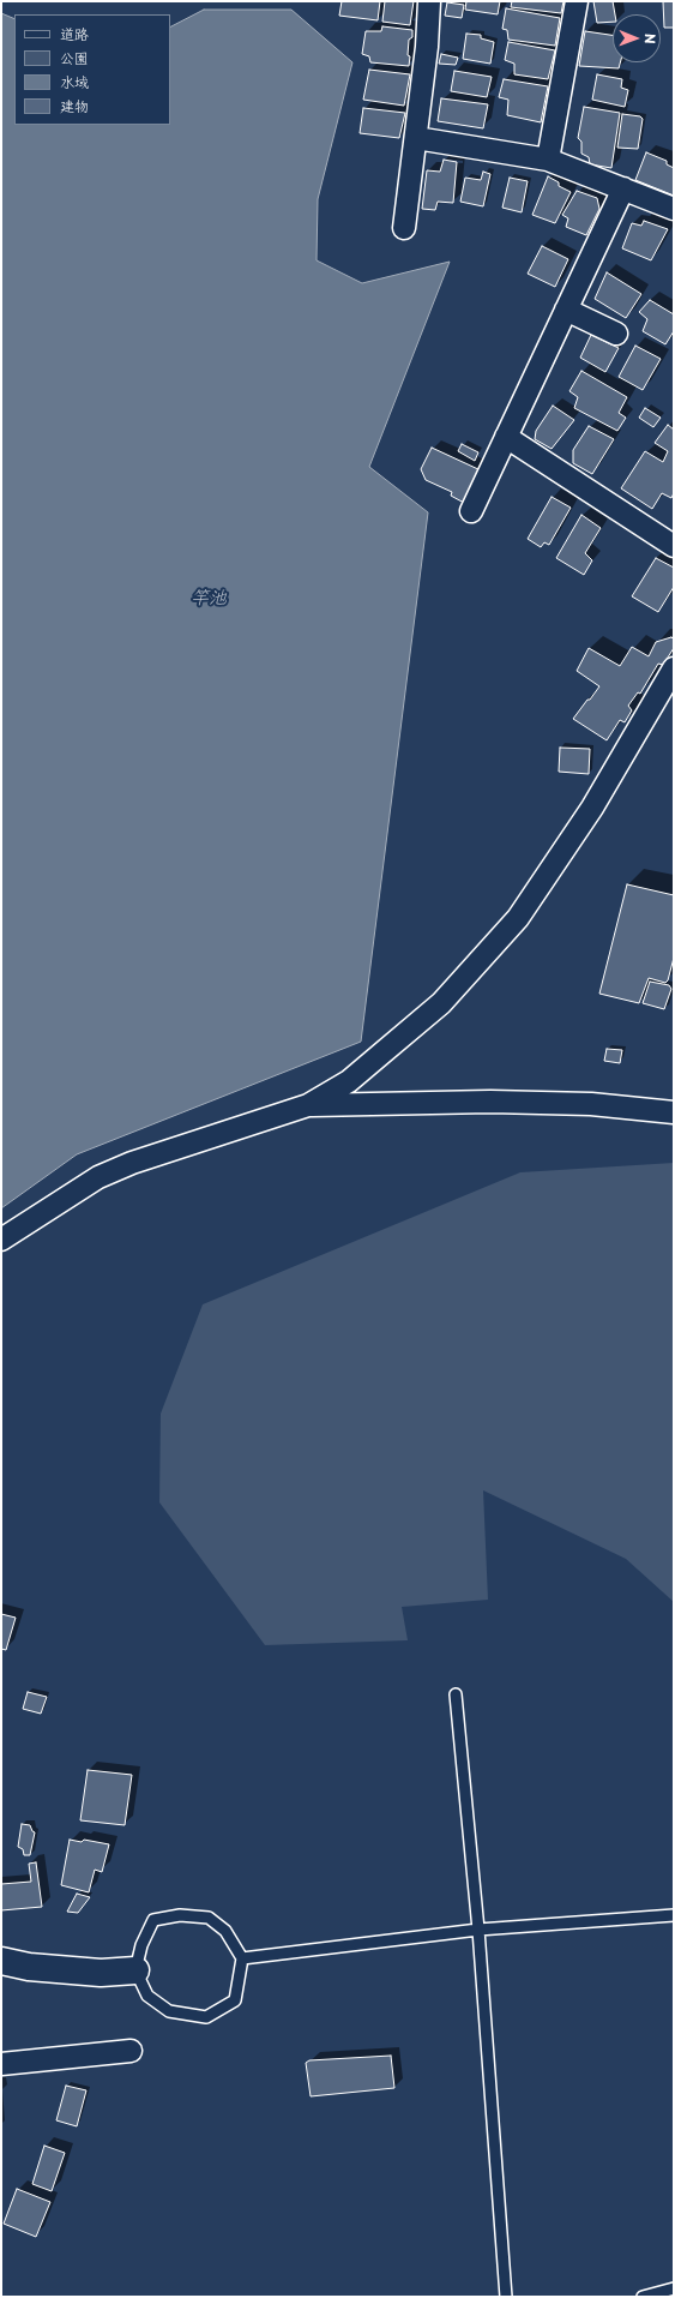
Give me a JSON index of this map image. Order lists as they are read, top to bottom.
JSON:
{
  "water": ["竿池"],
  "legend": [
    "道路",
    "公園",
    "水域",
    "建物"
  ],
  "north": "right"
}
